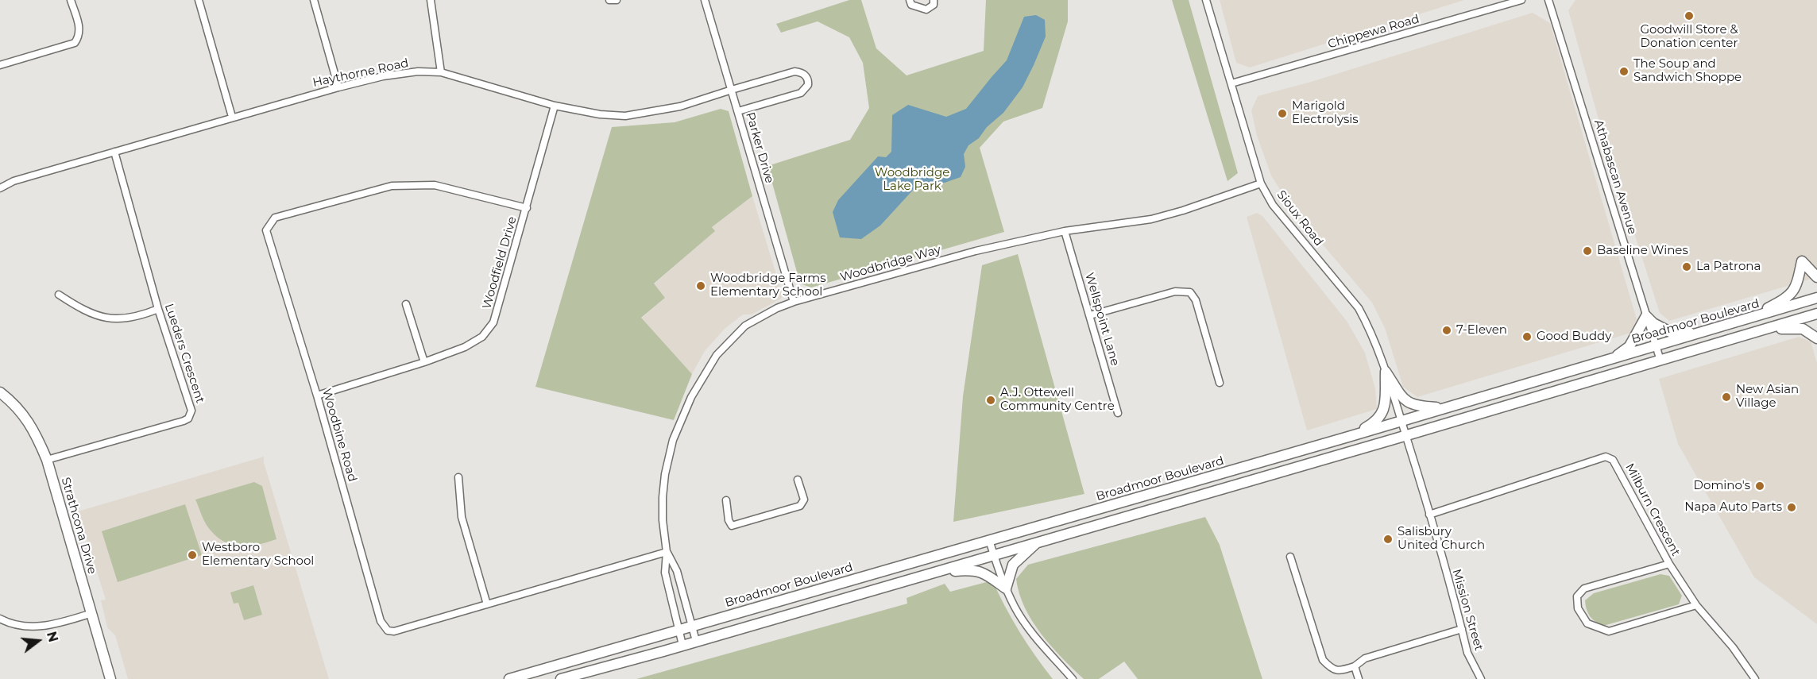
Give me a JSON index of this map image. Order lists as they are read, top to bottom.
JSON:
{
  "streets": {
    "main road": ["Broadmoor Boulevard", "Strathcona Drive"],
    "street": [
      "Chippewa Road",
      "Haythorne Road",
      "Parker Drive",
      "Athabascan Avenue",
      "Sioux Road",
      "Woodfield Drive",
      "Woodbridge Way",
      "Wellspoint Lane",
      "Lueders Crescent",
      "Woodbine Road",
      "Milburn Crescent",
      "Mission Street"
    ]
  },
  "crossings": [
    ["Chippewa Road", "Sioux Road"],
    ["Haythorne Road", "Parker Drive"],
    ["Haythorne Road", "Woodfield Drive"],
    ["Haythorne Road", "Lueders Crescent"],
    ["Parker Drive", "Woodbridge Way"],
    ["Athabascan Avenue", "Broadmoor Boulevard"],
    ["Sioux Road", "Woodbridge Way"],
    ["Sioux Road", "Broadmoor Boulevard"],
    ["Sioux Road", "Mission Street"],
    ["Woodfield Drive", "Woodbine Road"],
    ["Woodbridge Way", "Wellspoint Lane"],
    ["Woodbridge Way", "Broadmoor Boulevard"],
    ["Woodbridge Way", "Woodbine Road"],
    ["Lueders Crescent", "Strathcona Drive"],
    ["Milburn Crescent", "Mission Street"]
  ],
  "parks": ["Woodbridge Lake Park"],
  "places": [
    "Goodwill Store & Donation center",
    "The Soup and Sandwich Shoppe",
    "Marigold Electrolysis",
    "Baseline Wines",
    "La Patrona",
    "Woodbridge Farms Elementary School",
    "7-Eleven",
    "Good Buddy",
    "New Asian Village",
    "A.J. Ottewell Community Centre",
    "Domino's",
    "Napa Auto Parts",
    "Salisbury United Church",
    "Westboro Elementary School"
  ],
  "north": "right"
}
